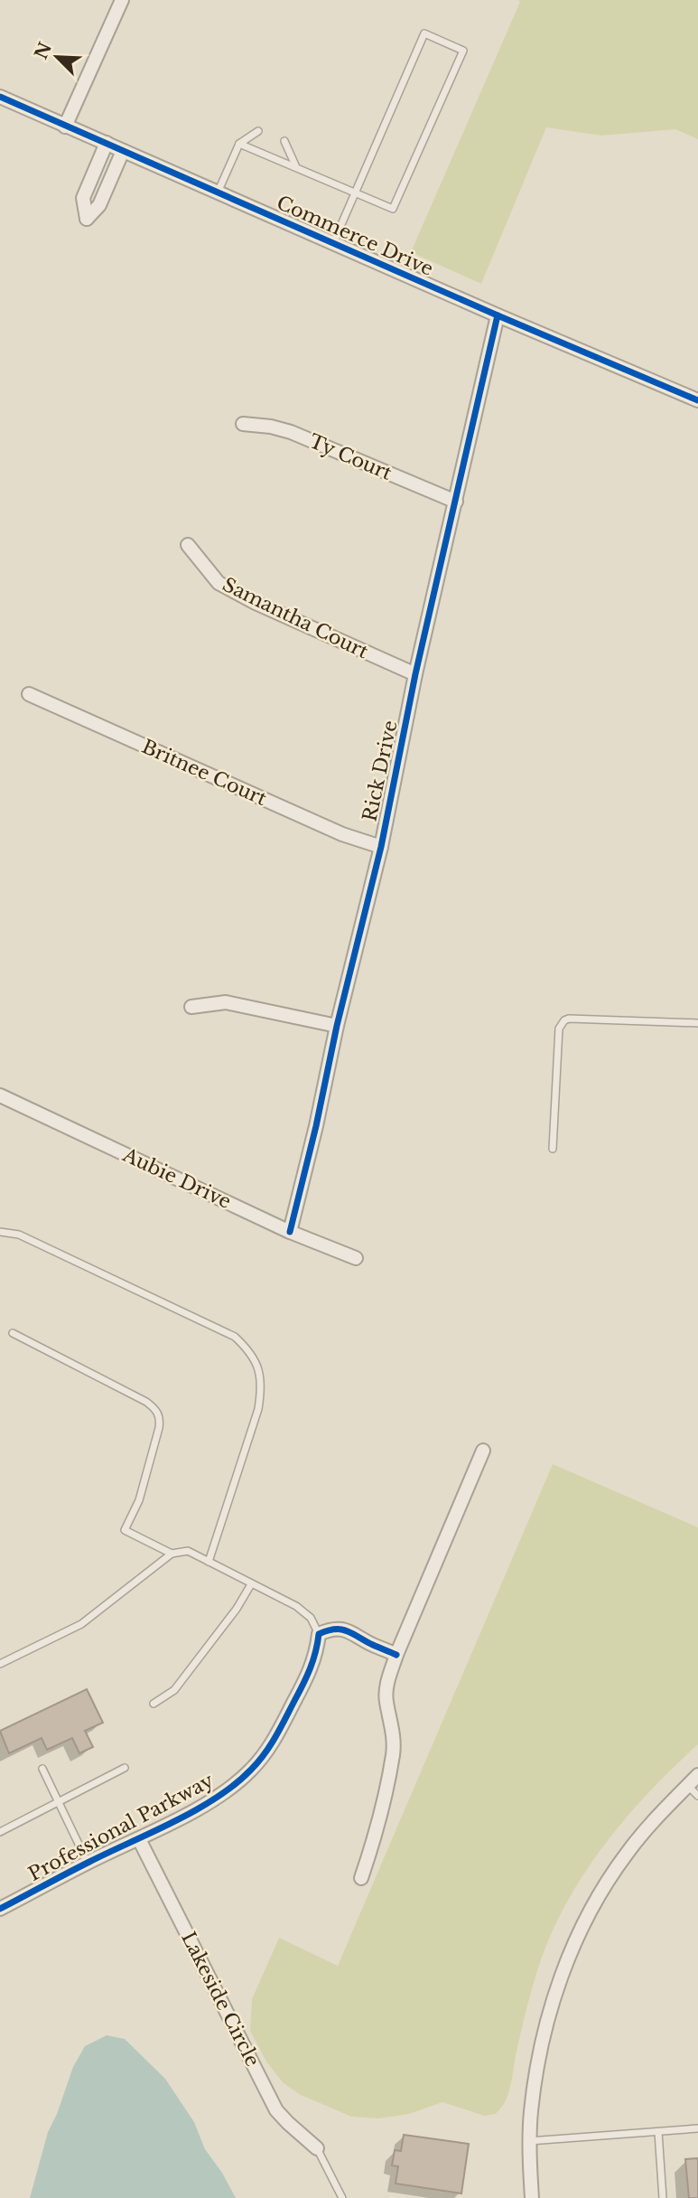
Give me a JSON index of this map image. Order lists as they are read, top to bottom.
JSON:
{
  "streets": {
    "street": [
      "Commerce Drive",
      "Ty Court",
      "Samantha Court",
      "Rick Drive",
      "Britnee Court",
      "Aubie Drive",
      "Professional Parkway",
      "Lakeside Circle"
    ]
  },
  "crossings": [
    ["Commerce Drive", "Rick Drive"],
    ["Ty Court", "Rick Drive"],
    ["Samantha Court", "Rick Drive"],
    ["Rick Drive", "Britnee Court"],
    ["Rick Drive", "Aubie Drive"],
    ["Professional Parkway", "Lakeside Circle"]
  ],
  "north": "top left"
}
